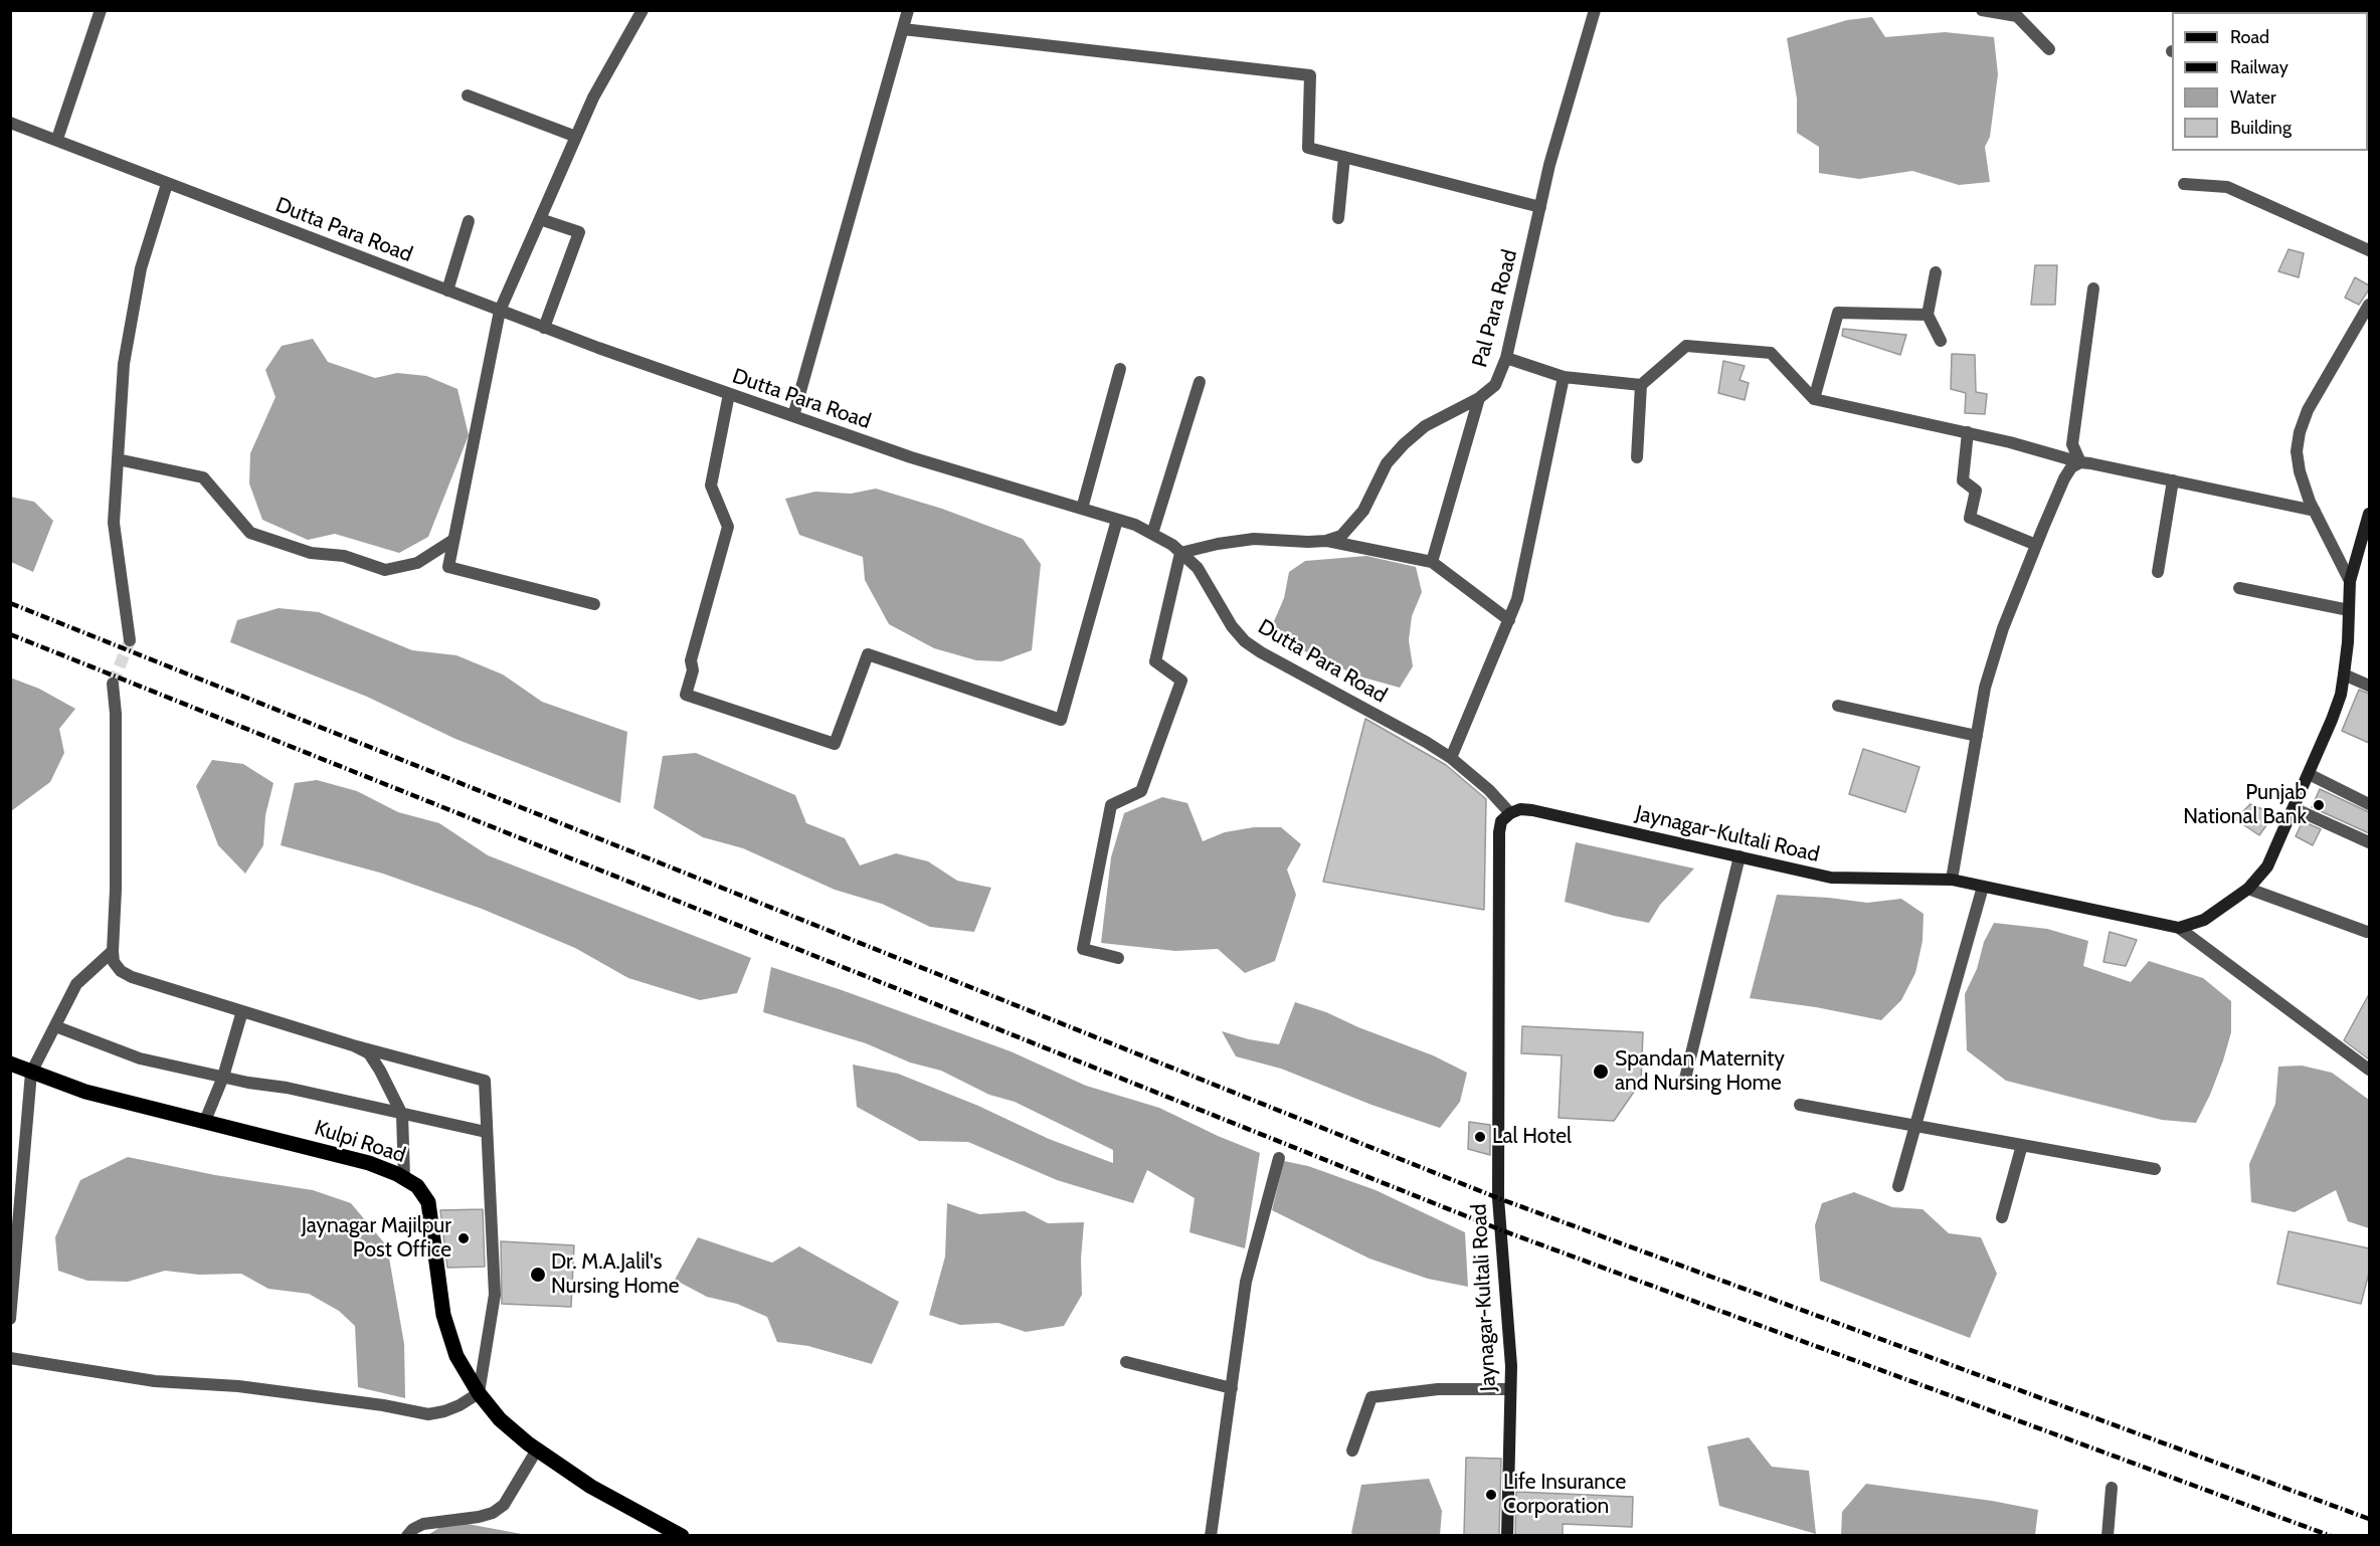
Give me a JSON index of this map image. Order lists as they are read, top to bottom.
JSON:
{
  "streets": {
    "main road": ["Jaynagar-Kultali Road", "Kulpi Road"],
    "street": ["Dutta Para Road", "Pal Para Road"]
  },
  "crossings": [
    ["Dutta Para Road", "Jaynagar-Kultali Road"]
  ],
  "places": [
    "Punjab National Bank",
    "Spandan Maternity and Nursing Home",
    "Lal Hotel",
    "Jaynagar Majilpur Post Office",
    "Dr. M.A.Jalil's Nursing Home",
    "Life Insurance Corporation"
  ],
  "legend": [
    "Road",
    "Railway",
    "Water",
    "Building"
  ]
}
